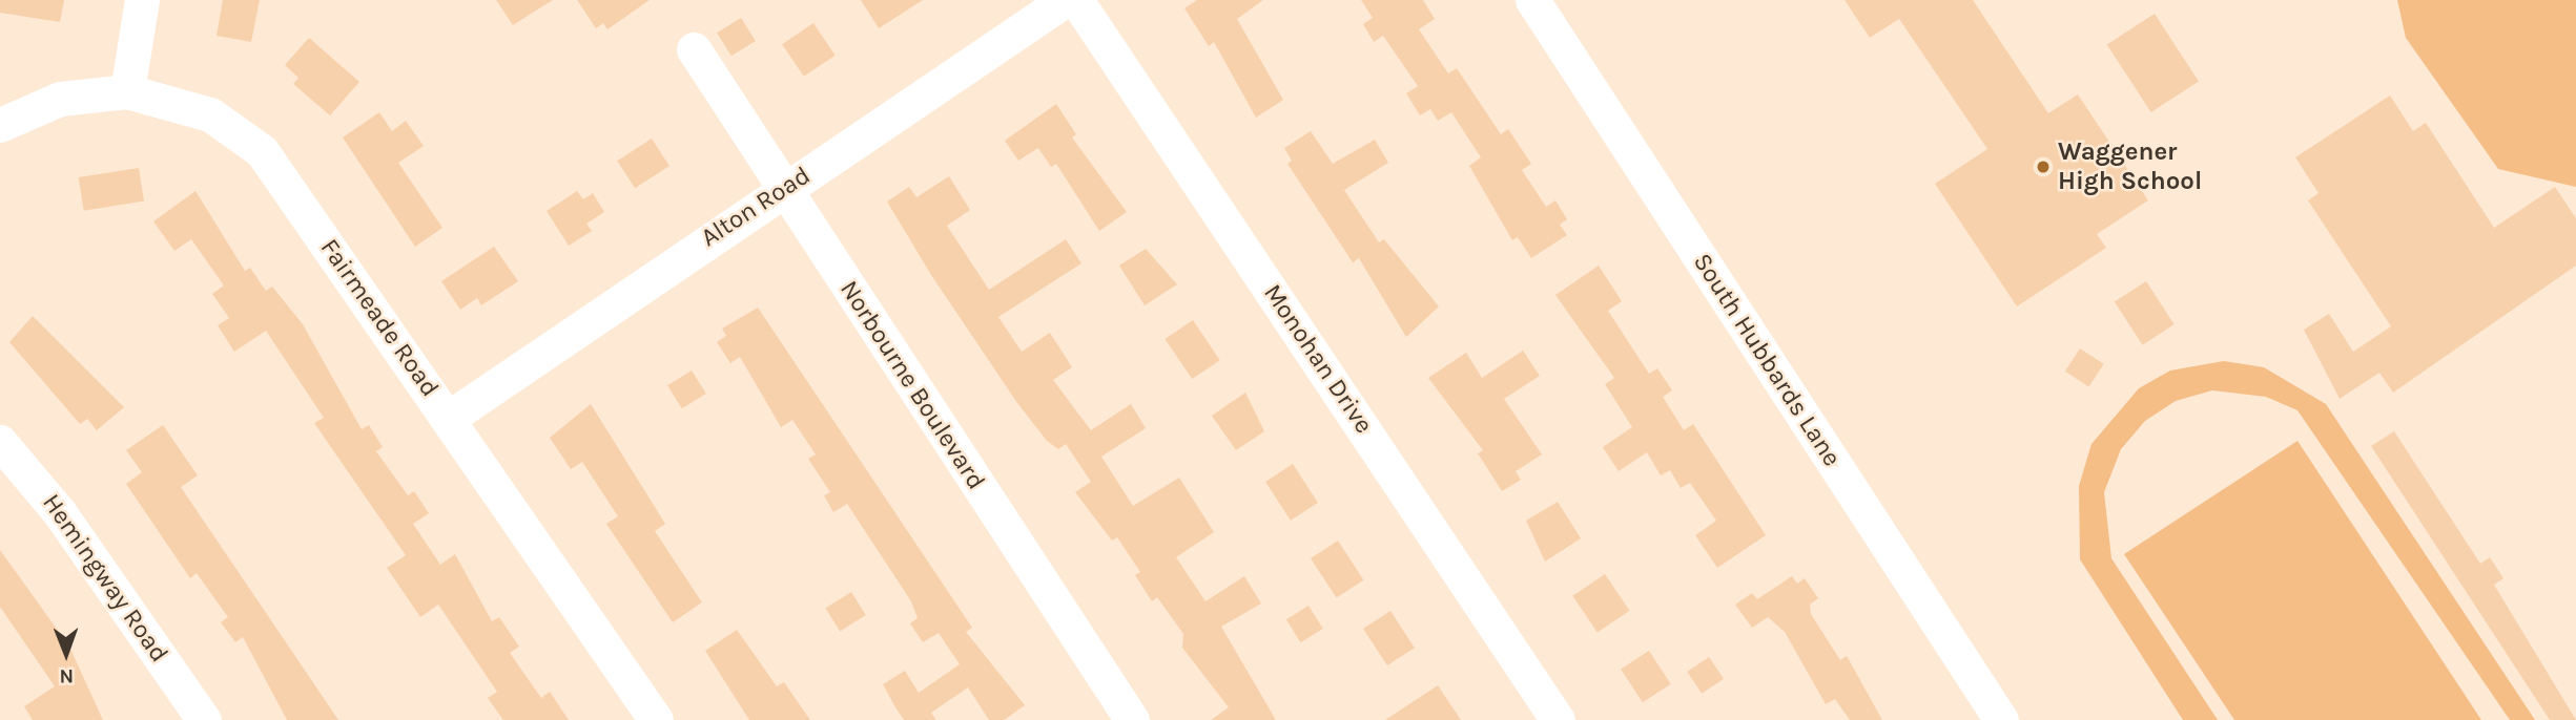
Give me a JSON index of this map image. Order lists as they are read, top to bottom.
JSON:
{
  "streets": {
    "street": [
      "Alton Road",
      "Fairmeade Road",
      "Monohan Drive",
      "South Hubbards Lane",
      "Norbourne Boulevard",
      "Hemingway Road"
    ]
  },
  "crossings": [
    ["Alton Road", "Fairmeade Road"],
    ["Alton Road", "Norbourne Boulevard"]
  ],
  "places": ["Waggener High School"],
  "north": "bottom"
}
